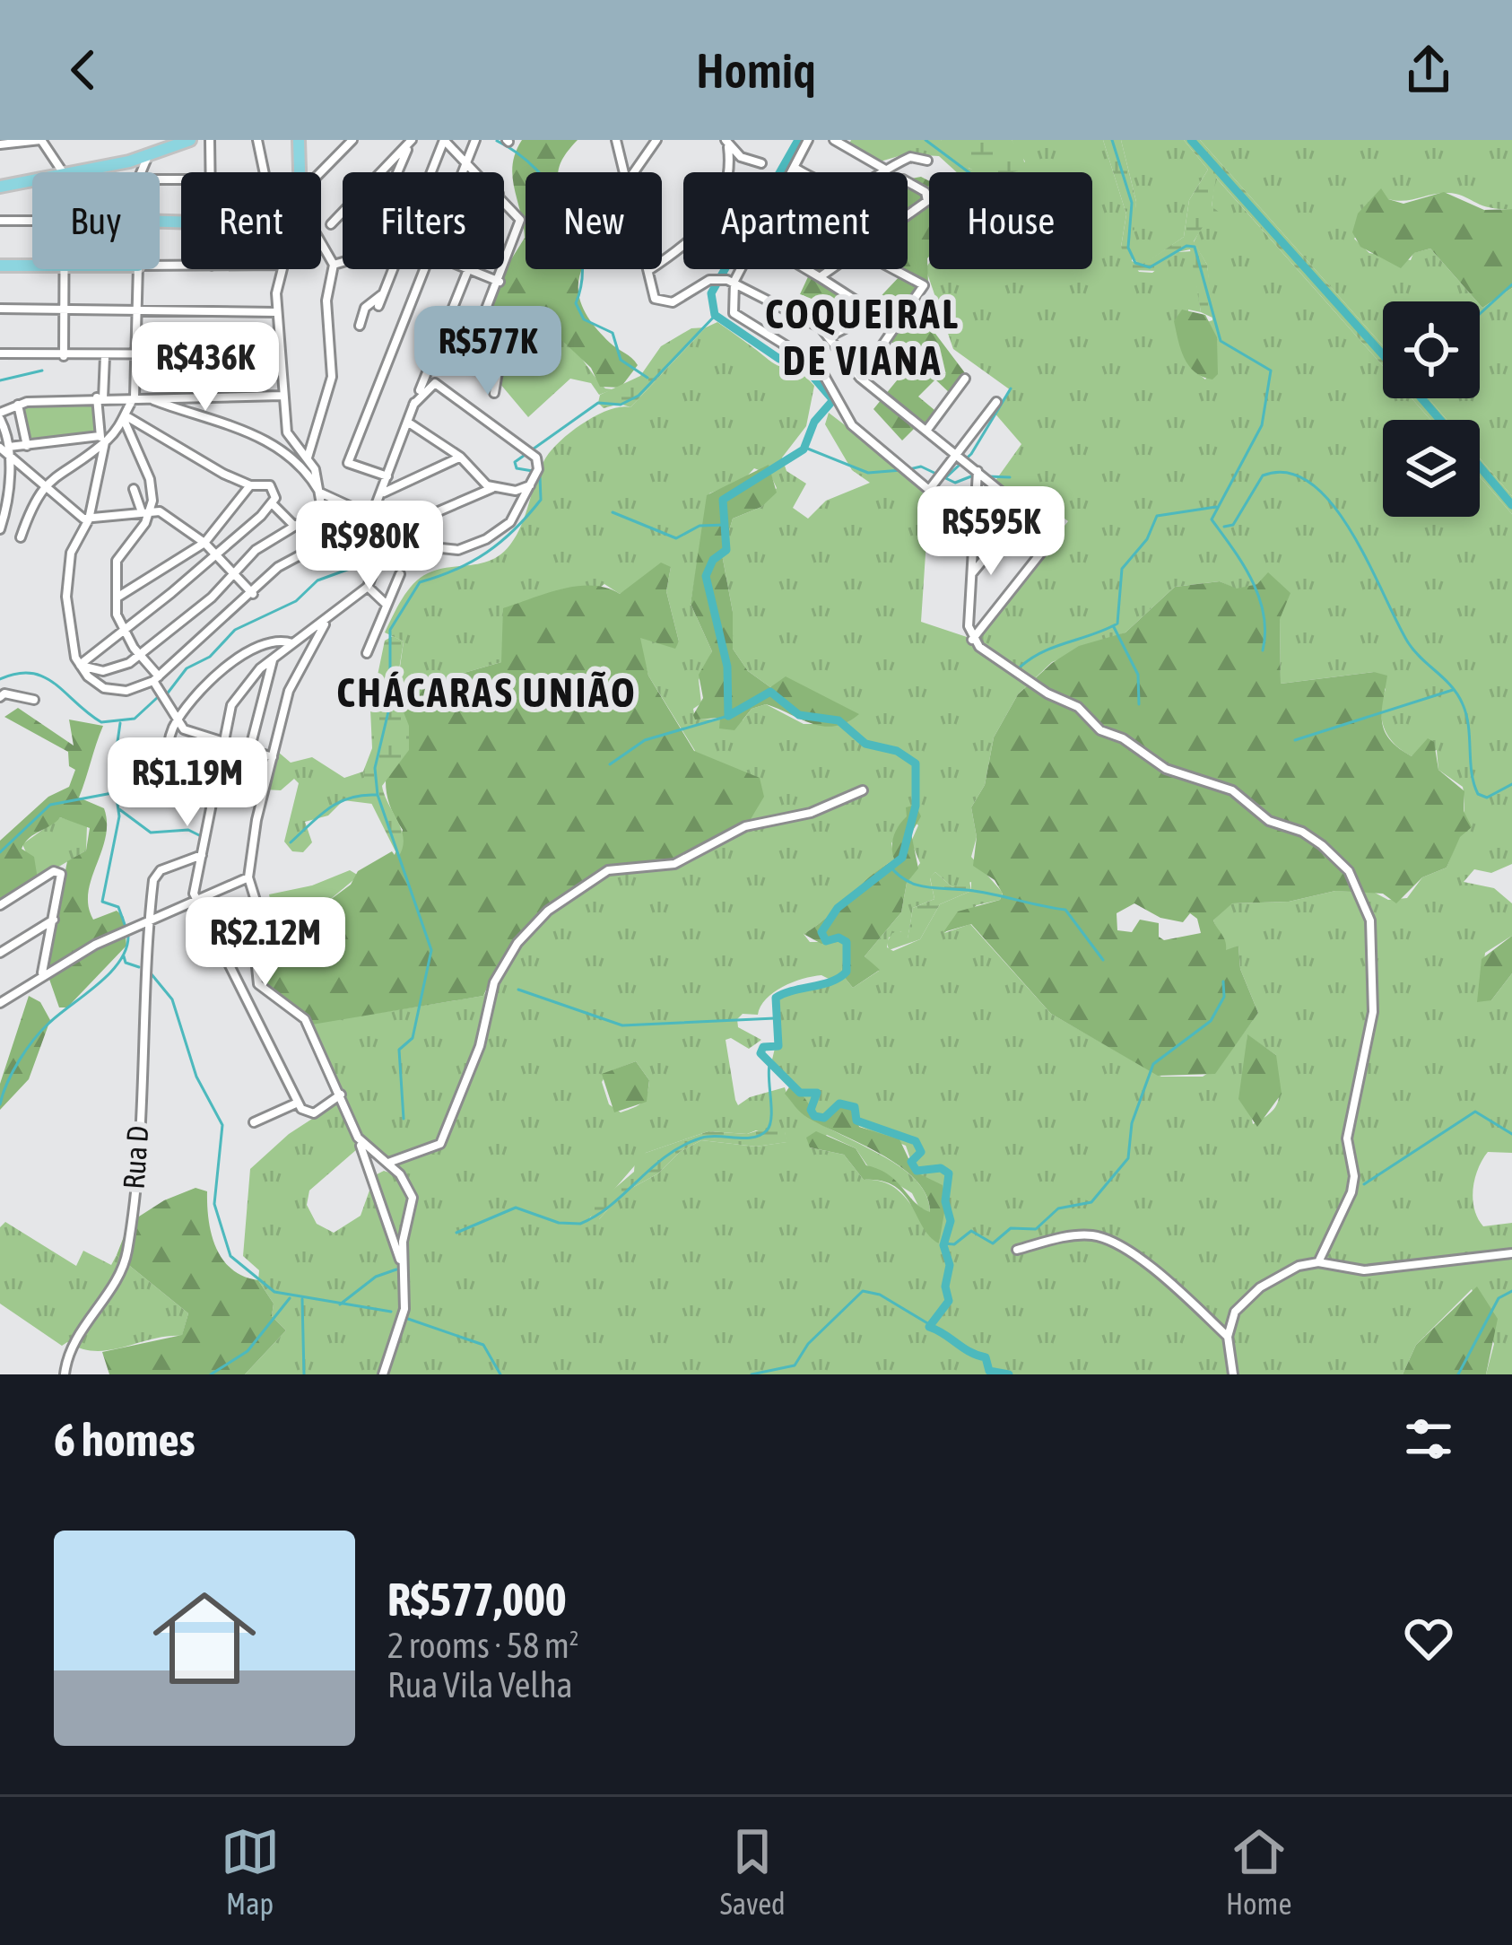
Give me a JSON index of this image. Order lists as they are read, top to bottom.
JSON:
{
  "streets": {
    "street": ["Rua D"]
  },
  "districts": ["COQUEIRAL DE VIANA", "CHÁCARAS UNIÃO"],
  "page": {
    "header": "Homiq",
    "chip": [
      "Buy",
      "Rent",
      "Filters",
      "New",
      "Apartment",
      "House"
    ],
    "price": [
      "R$577K",
      "R$436K",
      "R$595K",
      "R$980K",
      "R$1.19M",
      "R$2.12M"
    ],
    "heading": "6 homes",
    "list": [
      {
        "name": "R$577,000",
        "note": "2 rooms · 58 m² · Rua Vila Velha"
      }
    ],
    "tabs": ["Map", "Saved", "Home"]
  }
}
